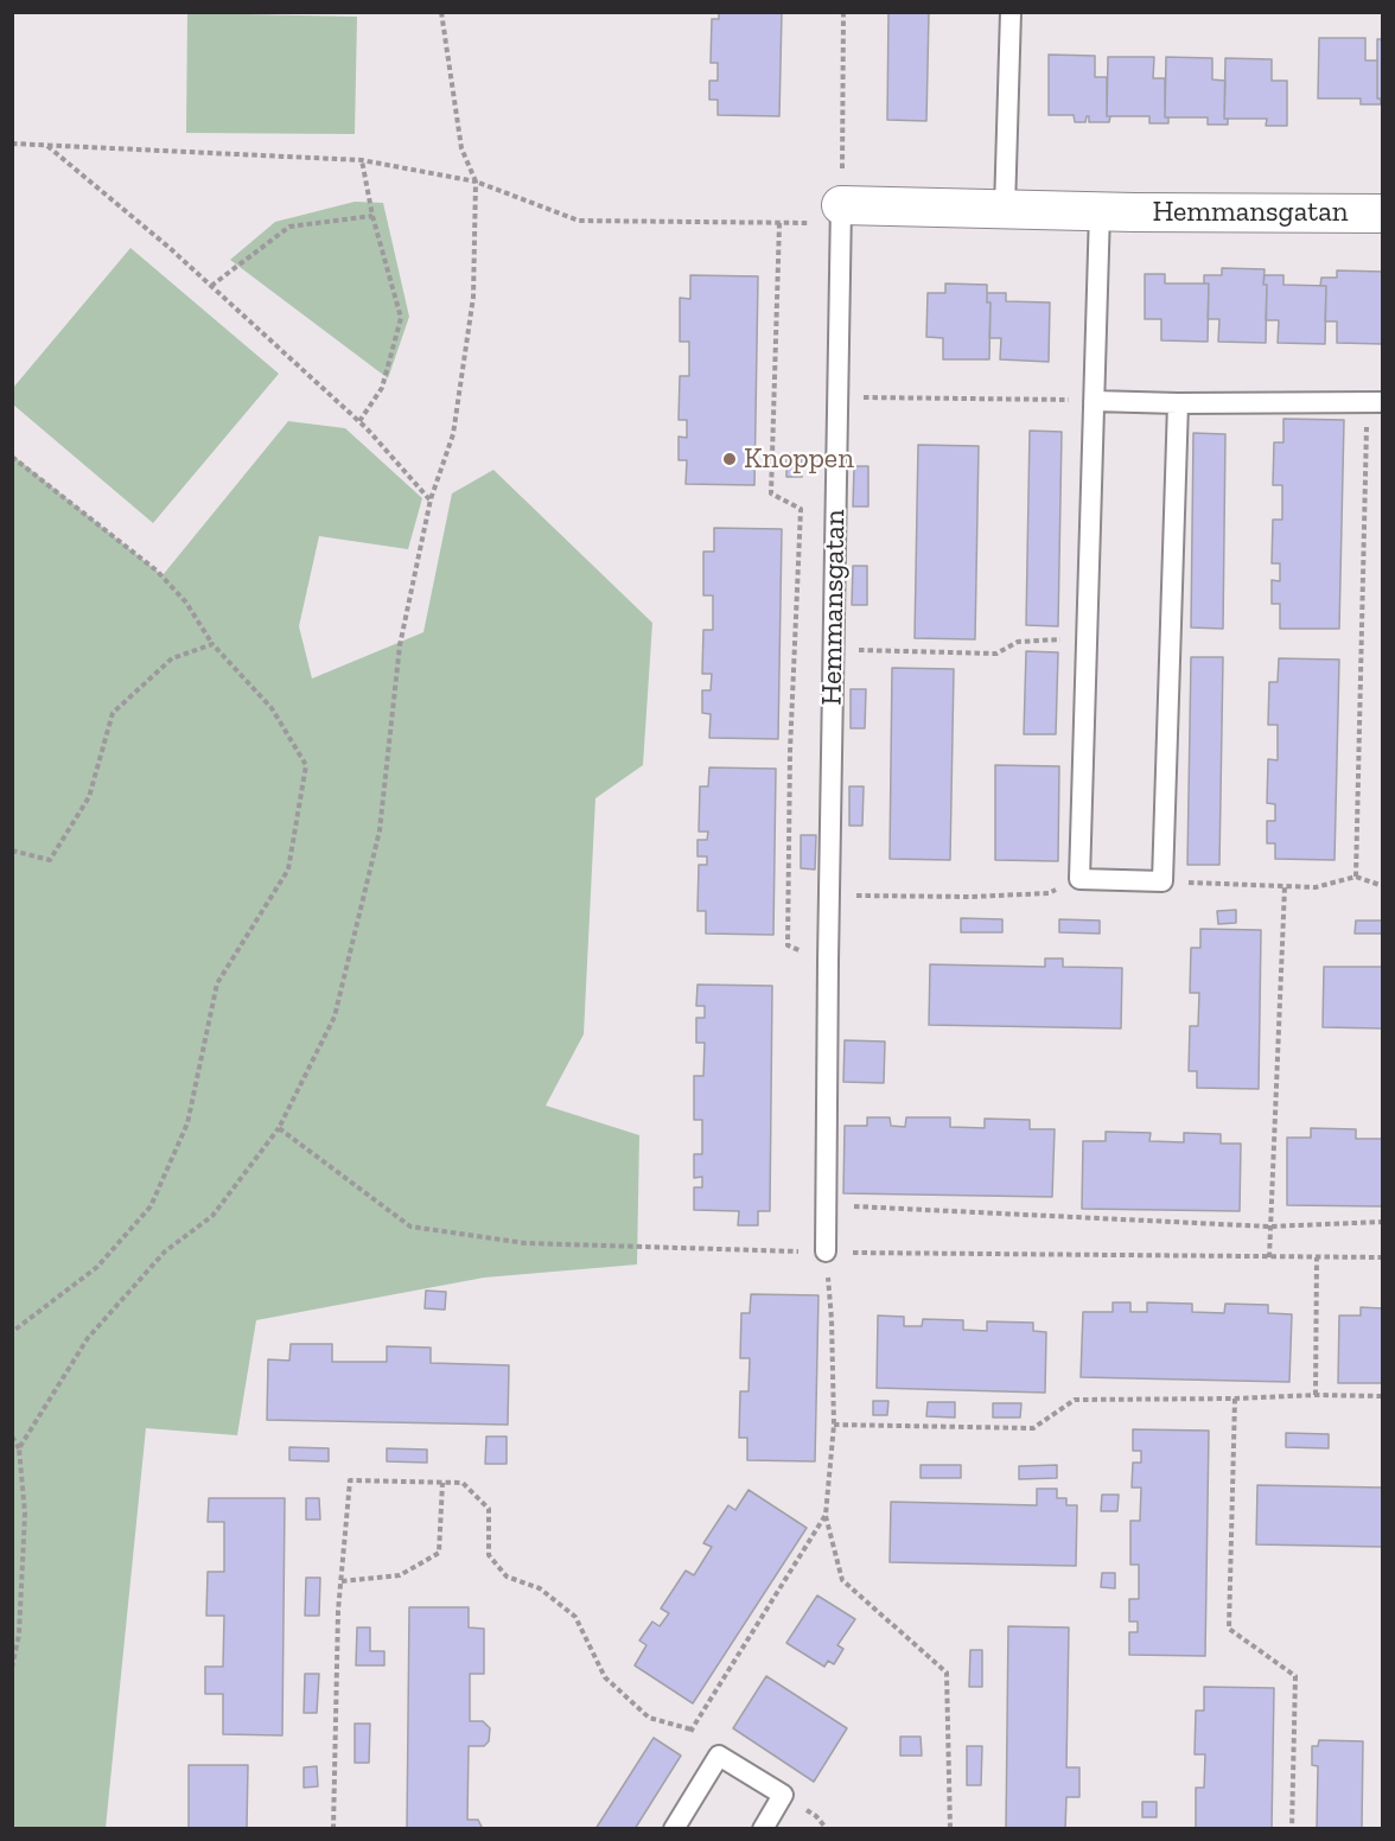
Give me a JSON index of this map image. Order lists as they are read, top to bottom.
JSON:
{
  "streets": {
    "street": ["Hemmansgatan"]
  },
  "places": ["Knoppen"]
}
